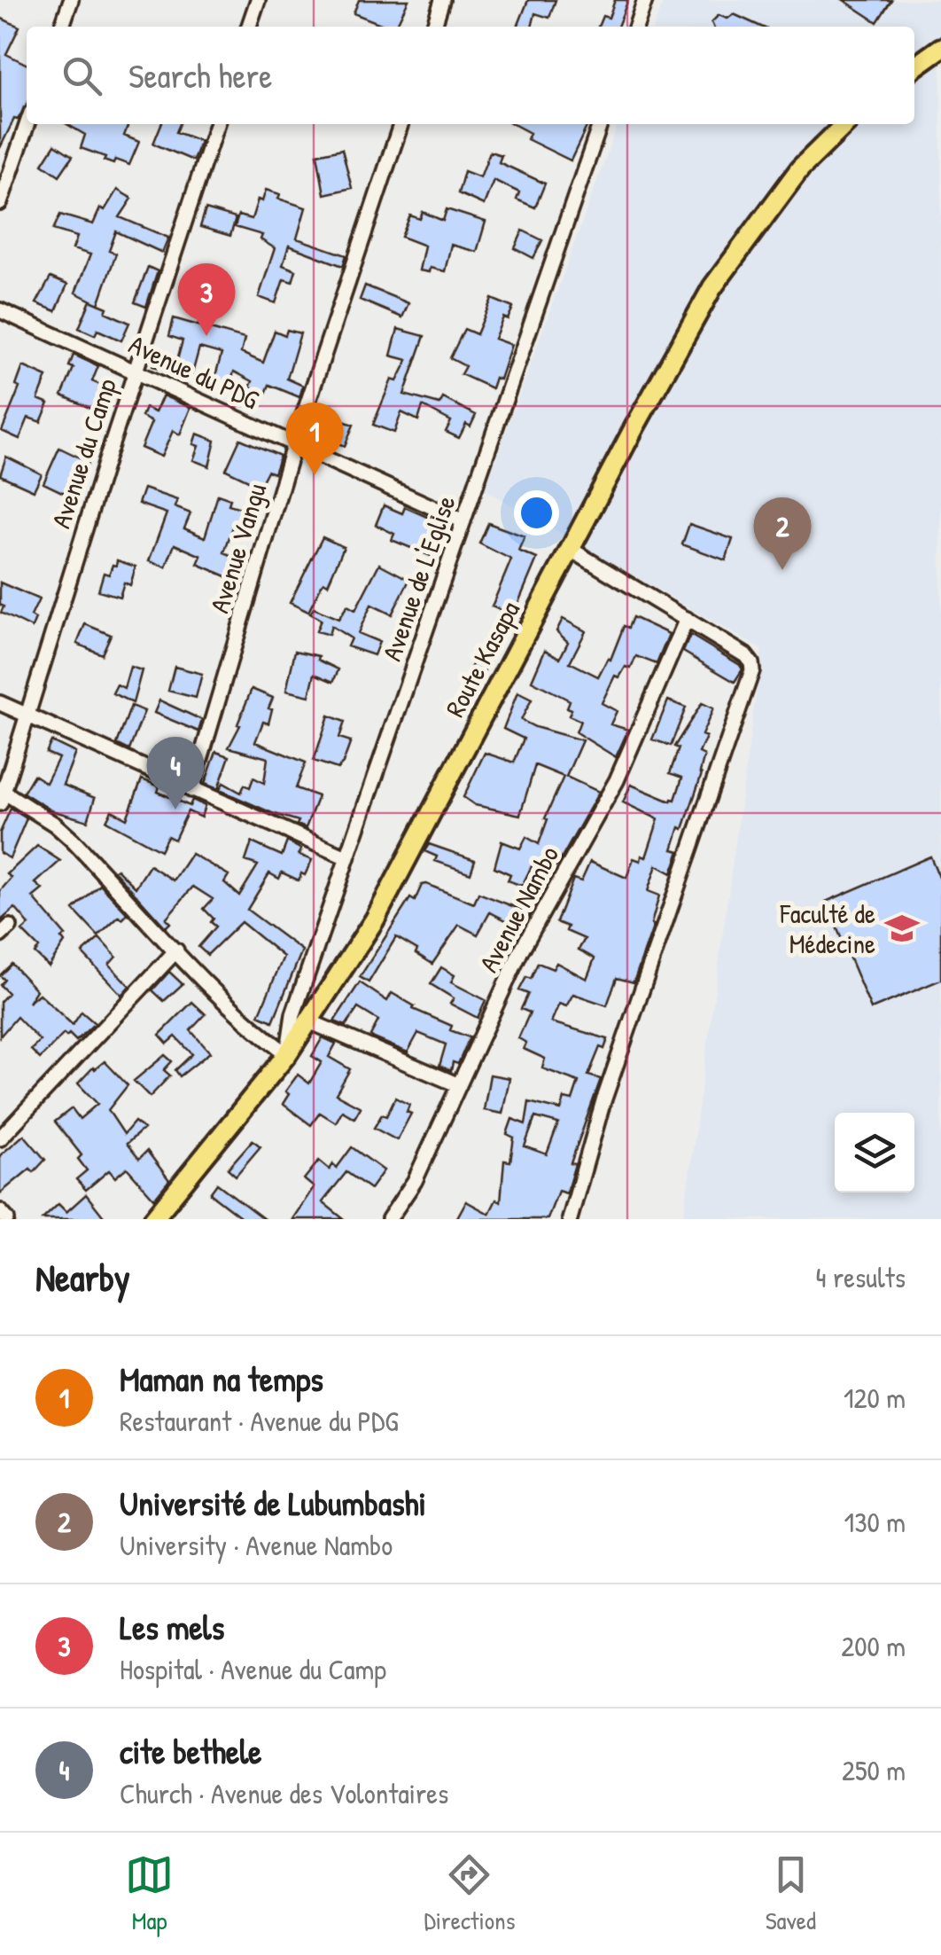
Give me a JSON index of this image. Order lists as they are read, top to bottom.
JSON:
{
  "streets": {
    "main road": ["Route Kasapa"],
    "street": [
      "Avenue du PDG",
      "Avenue du Camp",
      "Avenue Vangu",
      "Avenue de L'Eglise",
      "Avenue Nambo"
    ]
  },
  "crossings": [
    ["Avenue du PDG", "Avenue du Camp"],
    ["Avenue du PDG", "Avenue Vangu"],
    ["Avenue du PDG", "Avenue de L'Eglise"],
    ["Avenue de L'Eglise", "Route Kasapa"]
  ],
  "places": {
    "school or university": ["Faculté de Médecine"]
  },
  "page": {
    "search": "Search here",
    "pins": [
      "3",
      "1",
      "2",
      "4"
    ],
    "heading": ["Nearby", "4 results"],
    "list": [
      {
        "mark": "1",
        "name": "Maman na temps",
        "note": "Restaurant · Avenue du PDG",
        "value": "120 m"
      },
      {
        "mark": "2",
        "name": "Université de Lubumbashi",
        "note": "University · Avenue Nambo",
        "value": "130 m"
      },
      {
        "mark": "3",
        "name": "Les mels",
        "note": "Hospital · Avenue du Camp",
        "value": "200 m"
      },
      {
        "mark": "4",
        "name": "cite bethele",
        "note": "Church · Avenue des Volontaires",
        "value": "250 m"
      }
    ],
    "nav": ["Map", "Directions", "Saved"]
  }
}
